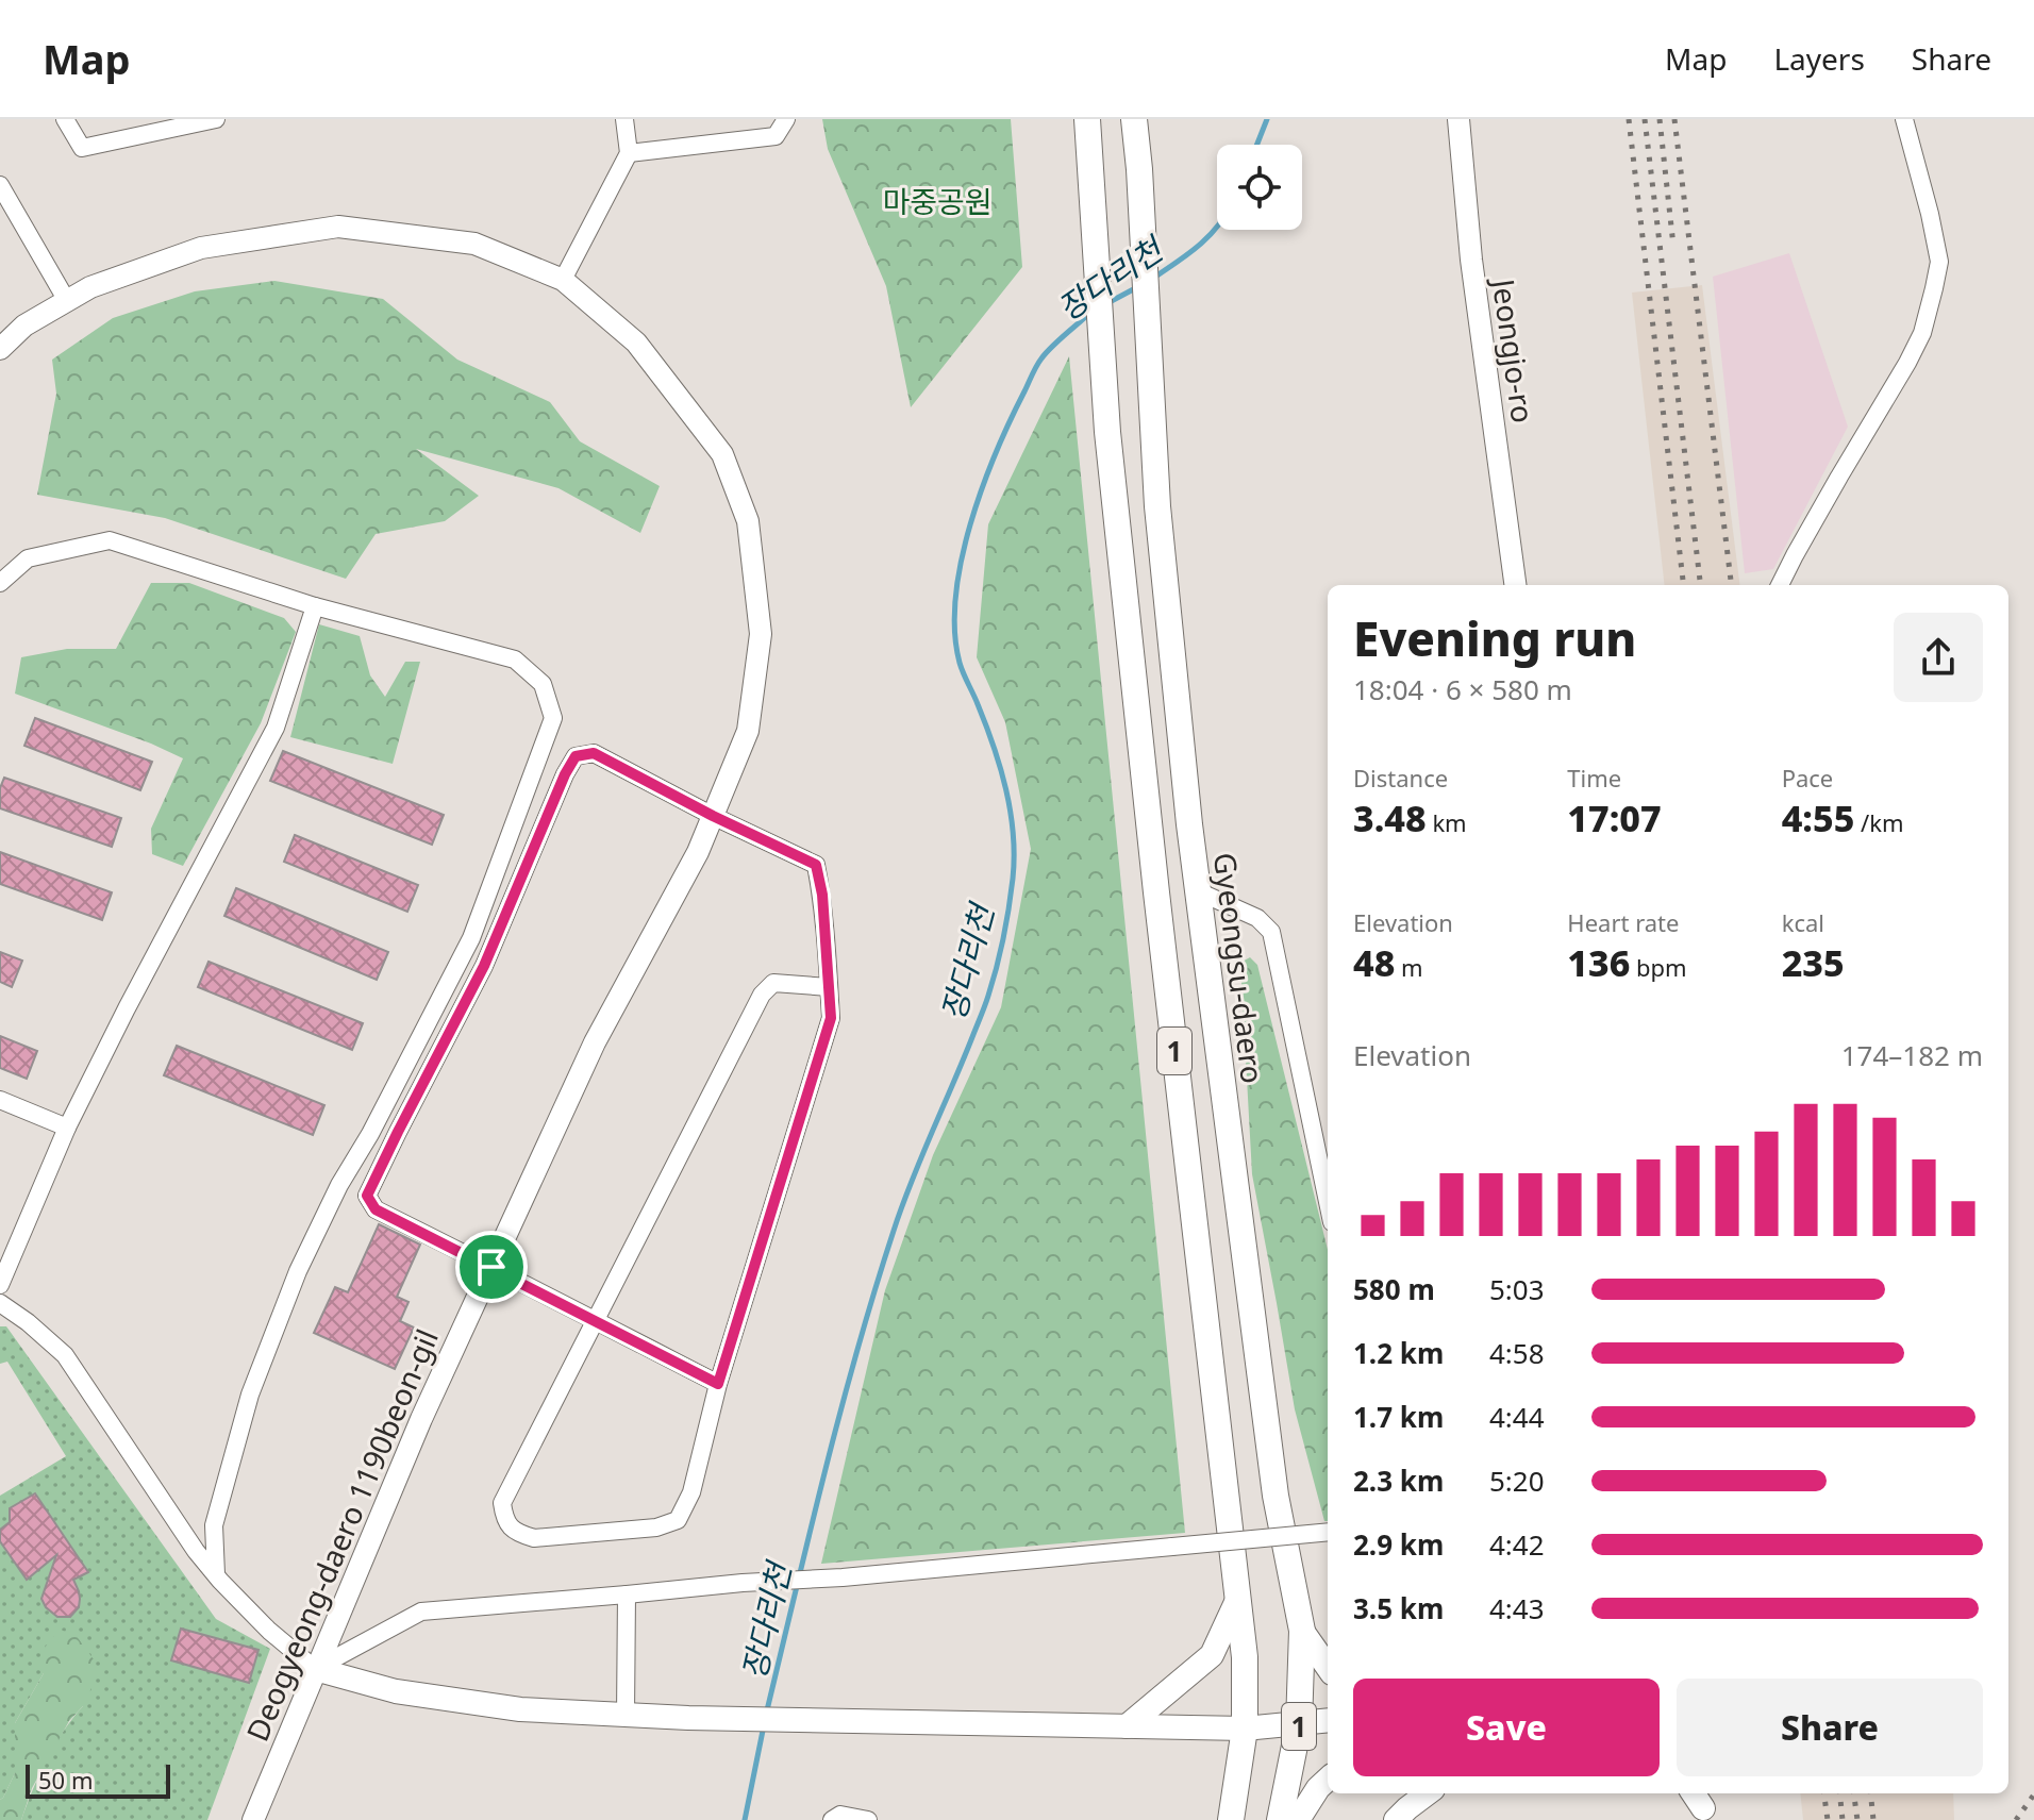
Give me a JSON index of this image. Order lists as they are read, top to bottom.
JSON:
{
  "streets": {
    "main road": ["Gyeongsu-daero", "1"],
    "street": ["Jeongjo-ro", "Deogyeong-daero 1190beon-gil"]
  },
  "water": ["장다리천"],
  "parks": ["마중공원"],
  "scale_bar": "50 m",
  "page": {
    "header": "Map",
    "nav": ["Map", "Layers", "Share"],
    "heading": ["Evening run", "18:04 · 6 × 580 m"],
    "stats": [
      ["Distance", "3.48 km"],
      ["Time", "17:07"],
      ["Pace", "4:55 /km"],
      ["Elevation", "48 m"],
      ["Heart rate", "136 bpm"],
      ["kcal", "235"]
    ],
    "chart": ["Elevation", "174–182 m"],
    "list": [
      {
        "name": "580 m",
        "note": "5:03"
      },
      {
        "name": "1.2 km",
        "note": "4:58"
      },
      {
        "name": "1.7 km",
        "note": "4:44"
      },
      {
        "name": "2.3 km",
        "note": "5:20"
      },
      {
        "name": "2.9 km",
        "note": "4:42"
      },
      {
        "name": "3.5 km",
        "note": "4:43"
      }
    ],
    "buttons": ["Save", "Share"],
    "scale": "50 m"
  }
}
